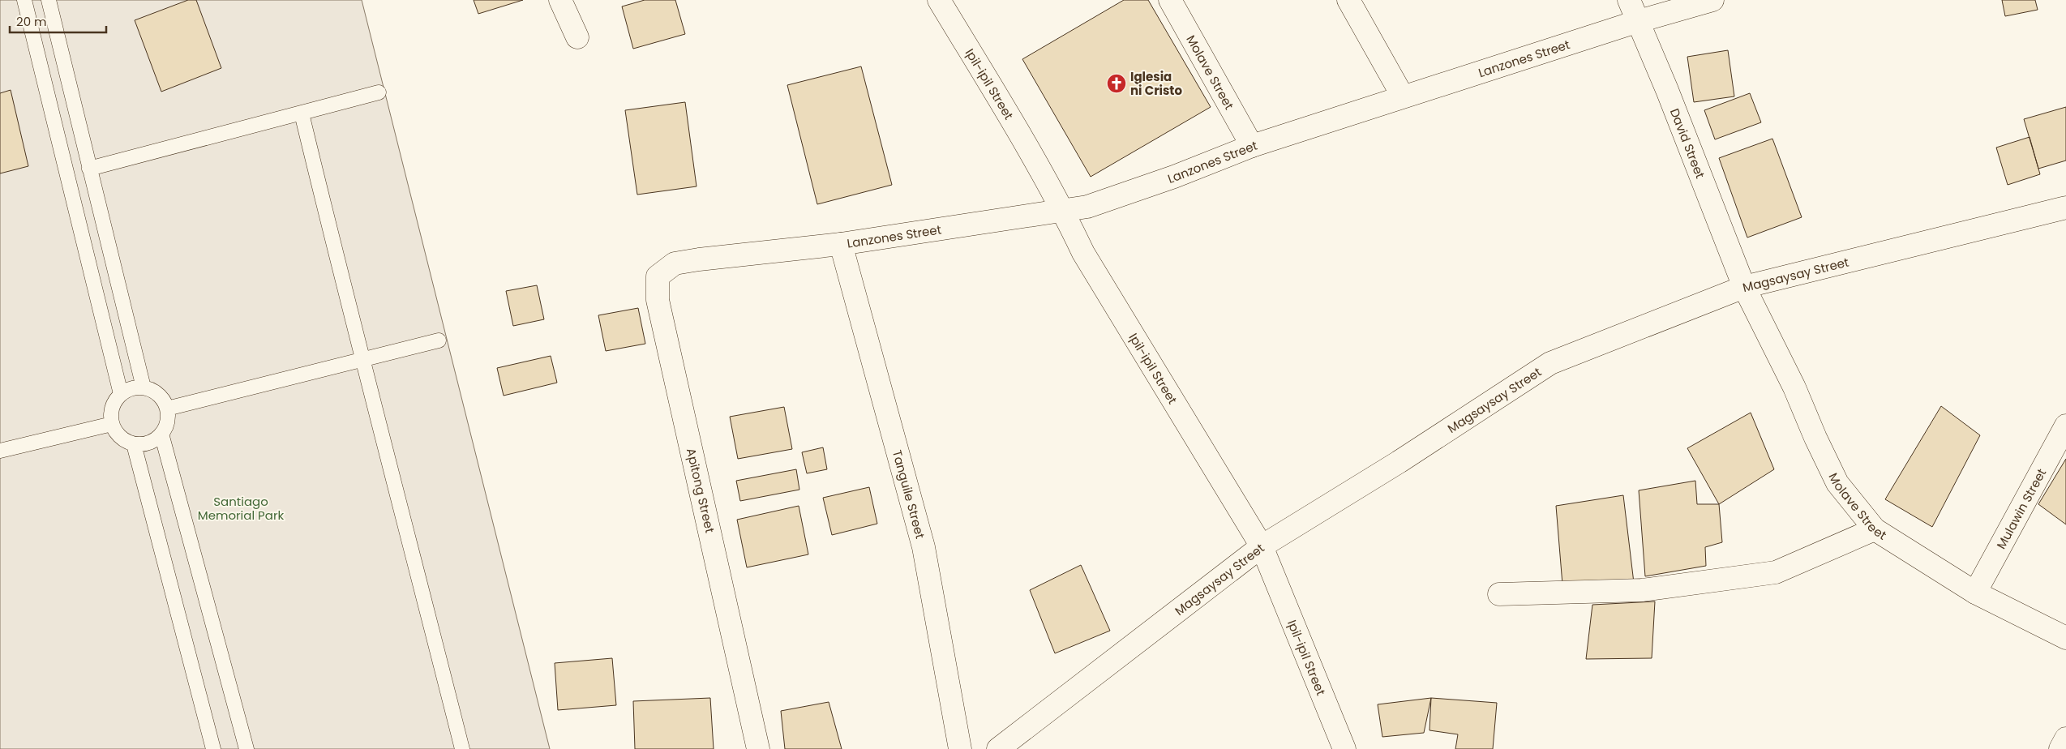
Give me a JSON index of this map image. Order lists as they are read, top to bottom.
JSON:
{
  "streets": {
    "street": [
      "Lanzones Street",
      "Molave Street",
      "Ipil-ipil Street",
      "David Street",
      "Magsaysay Street",
      "Apitong Street",
      "Tanguile Street",
      "Mulawin Street"
    ]
  },
  "crossings": [
    ["Lanzones Street", "Molave Street"],
    ["Lanzones Street", "Ipil-ipil Street"],
    ["Lanzones Street", "David Street"],
    ["Lanzones Street", "Apitong Street"],
    ["Lanzones Street", "Tanguile Street"],
    ["Molave Street", "David Street"],
    ["Molave Street", "Magsaysay Street"],
    ["Molave Street", "Mulawin Street"],
    ["Ipil-ipil Street", "Magsaysay Street"],
    ["David Street", "Magsaysay Street"]
  ],
  "parks": ["Santiago Memorial Park"],
  "places": {
    "church": ["Iglesia ni Cristo"]
  },
  "scale_bar": "20 m"
}
